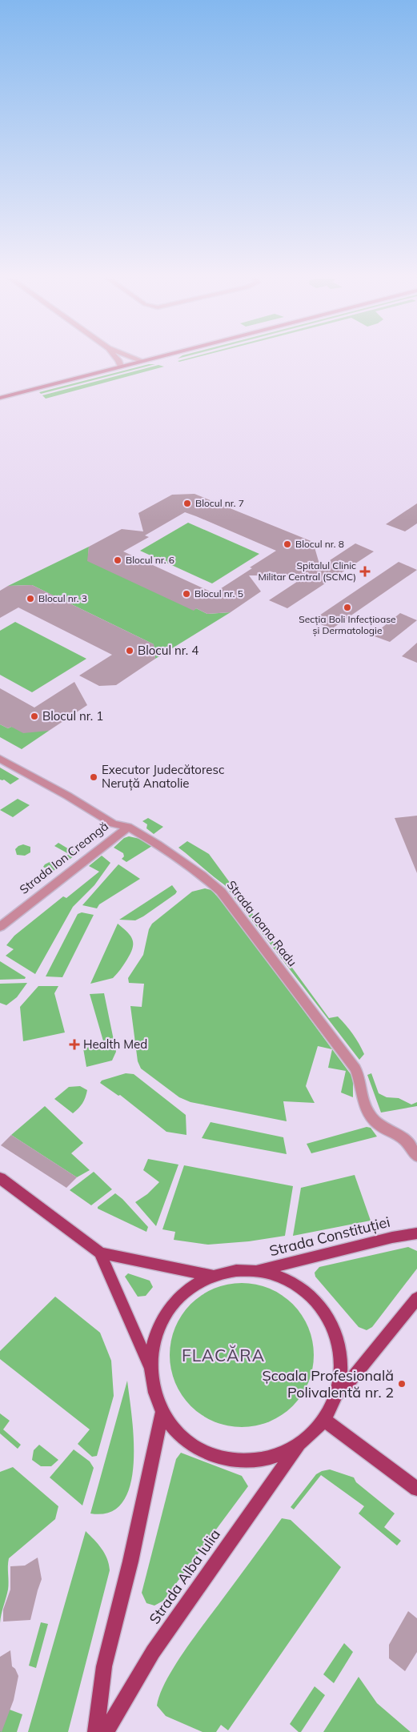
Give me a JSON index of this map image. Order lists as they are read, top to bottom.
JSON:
{
  "streets": {
    "main road": ["Strada Constituției", "Strada Alba Iulia"],
    "street": ["Strada Ion Creangă", "Strada Ioana Radu"]
  },
  "crossings": [
    ["Strada Ion Creangă", "Strada Ioana Radu"]
  ],
  "districts": ["FLACĂRA"],
  "places": {
    "other": [
      "Blocul nr. 7",
      "Blocul nr. 8",
      "Blocul nr. 6",
      "Blocul nr. 5",
      "Blocul nr. 3",
      "Secția Boli Infecțioase și Dermatologie",
      "Blocul nr. 4",
      "Blocul nr. 1",
      "Executor Judecătoresc Neruță Anatolie",
      "Școala Profesională Polivalentă nr. 2"
    ],
    "health": ["Spitalul Clinic Militar Central (SCMC)", "Health Med"]
  }
}
